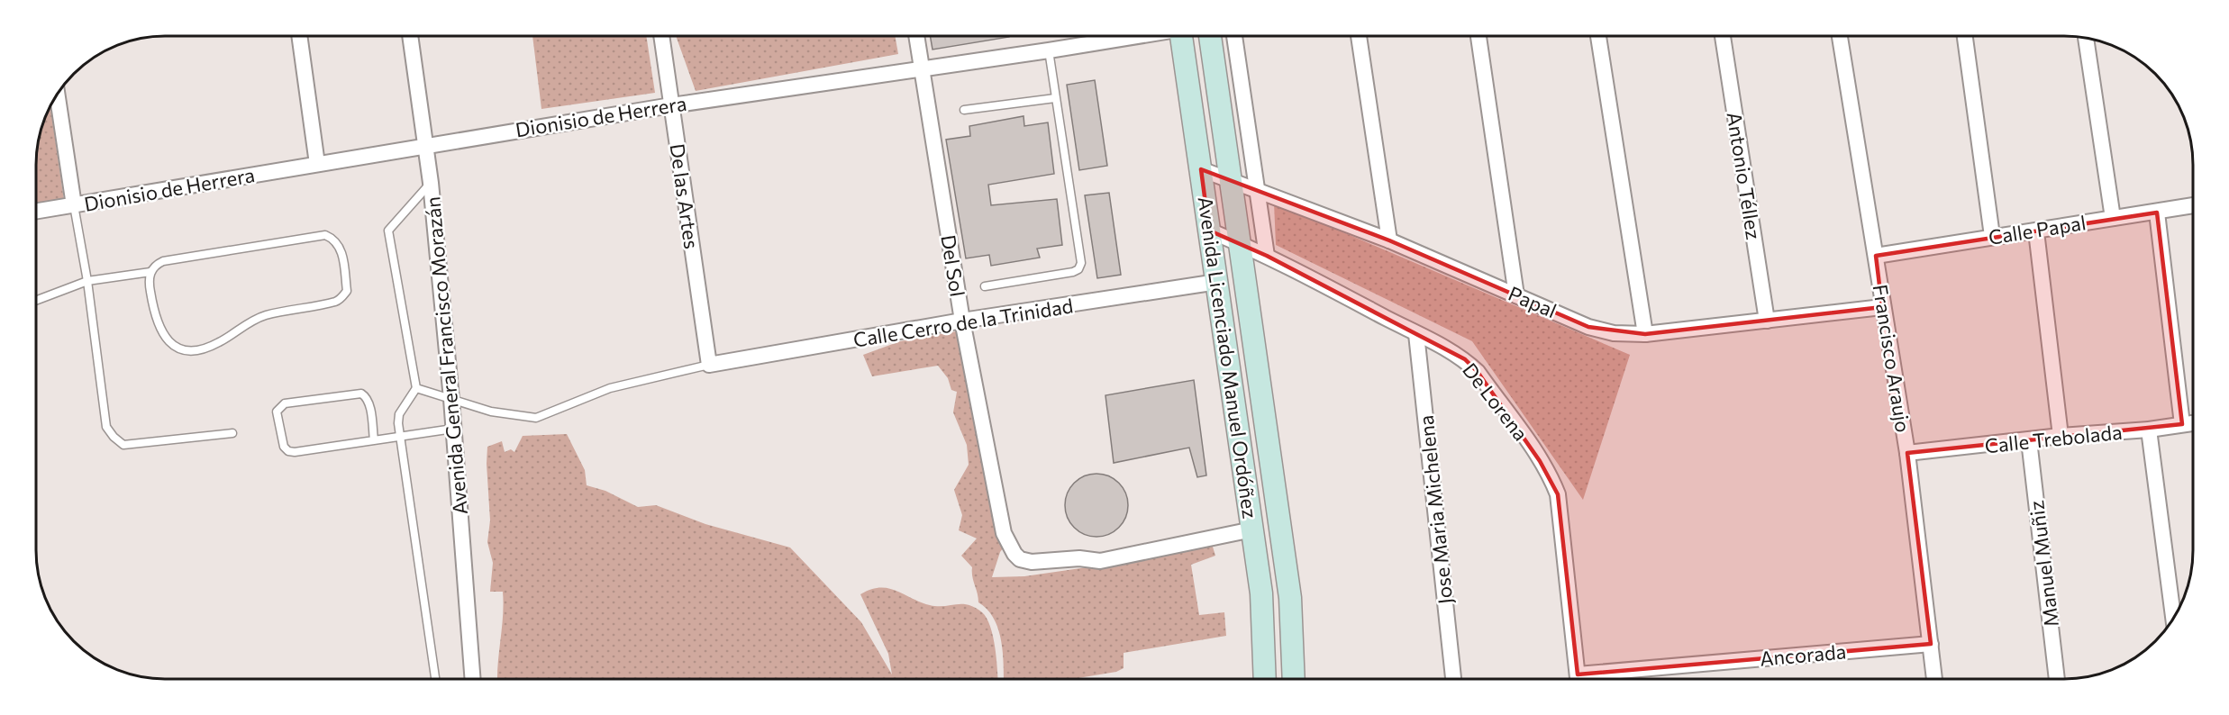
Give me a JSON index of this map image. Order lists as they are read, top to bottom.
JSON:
{
  "streets": {
    "main road": ["Avenida Licenciado Manuel Ordóñez"],
    "street": [
      "Dionisio de Herrera",
      "Antonio Téllez",
      "De las Artes",
      "Calle Papal",
      "Del Sol",
      "Papal",
      "Calle Cerro de la Trinidad",
      "Avenida General Francisco Morazán",
      "Francisco Araujo",
      "De Lorena",
      "Calle Trebolada",
      "Jose Maria Michelena",
      "Manuel Muñiz",
      "Ancorada"
    ]
  },
  "crossings": [
    ["Dionisio de Herrera", "De las Artes"],
    ["Dionisio de Herrera", "Del Sol"],
    ["Dionisio de Herrera", "Avenida General Francisco Morazán"],
    ["Antonio Téllez", "Papal"],
    ["De las Artes", "Calle Cerro de la Trinidad"],
    ["Calle Papal", "Francisco Araujo"],
    ["Del Sol", "Calle Cerro de la Trinidad"],
    ["Del Sol", "Avenida Licenciado Manuel Ordóñez"],
    ["Papal", "Avenida Licenciado Manuel Ordóñez"],
    ["Papal", "Francisco Araujo"],
    ["Calle Cerro de la Trinidad", "Avenida Licenciado Manuel Ordóñez"],
    ["Avenida Licenciado Manuel Ordóñez", "De Lorena"],
    ["Francisco Araujo", "Calle Trebolada"],
    ["Francisco Araujo", "Ancorada"],
    ["De Lorena", "Jose Maria Michelena"],
    ["Calle Trebolada", "Manuel Muñiz"]
  ]
}
